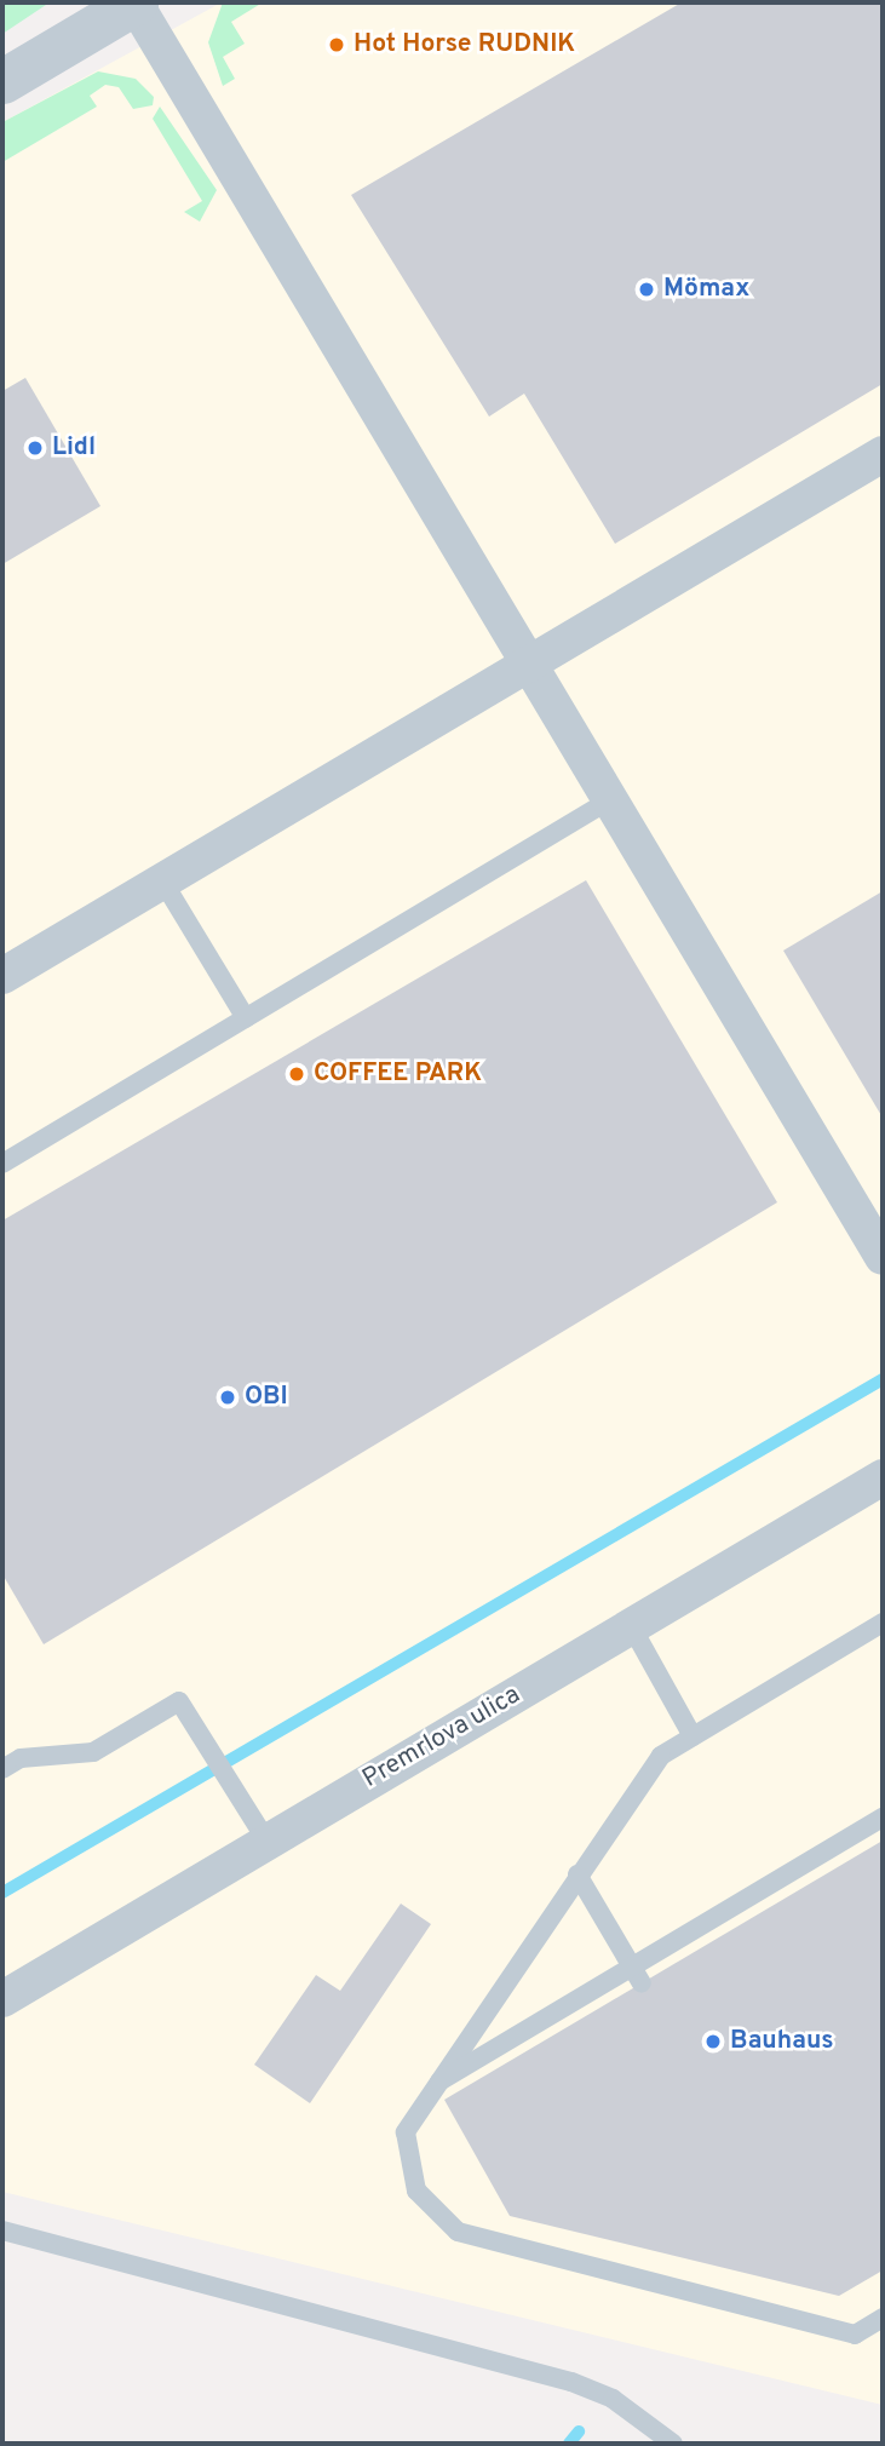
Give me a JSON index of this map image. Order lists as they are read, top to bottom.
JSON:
{
  "streets": {
    "street": ["Premrlova ulica"]
  },
  "places": [
    "Hot Horse RUDNIK",
    "Mömax",
    "Lidl",
    "COFFEE PARK",
    "OBI",
    "Bauhaus"
  ]
}
